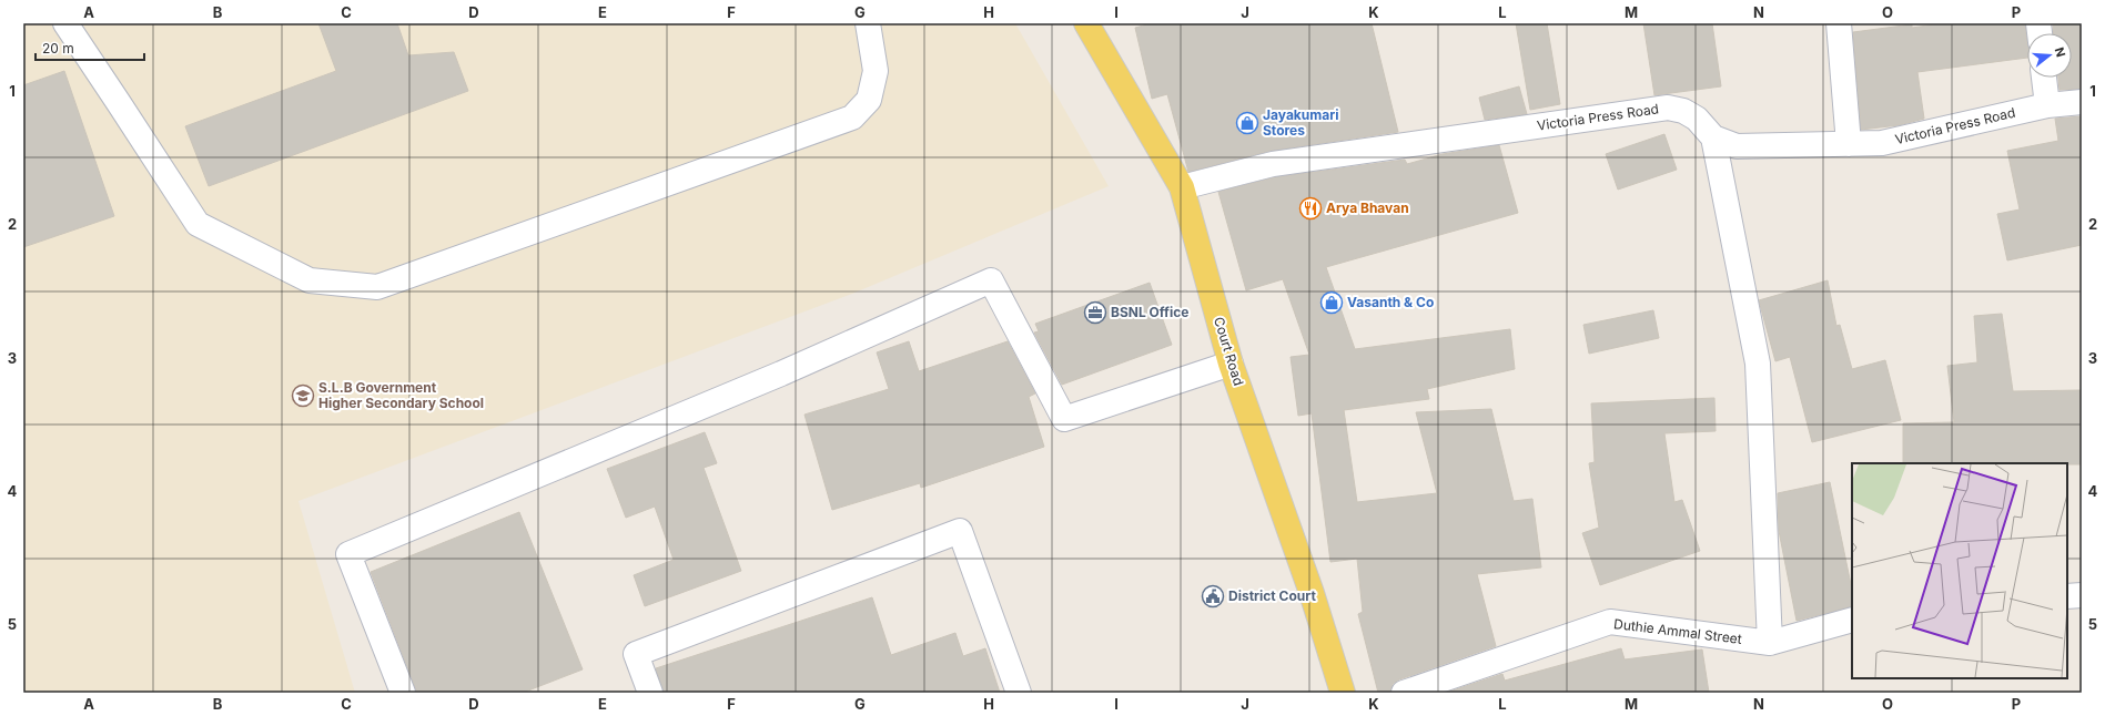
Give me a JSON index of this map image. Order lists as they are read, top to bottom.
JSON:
{
  "streets": {
    "main road": ["Court Road"],
    "street": ["Victoria Press Road", "Duthie Ammal Street"]
  },
  "crossings": [
    ["Victoria Press Road", "Court Road"]
  ],
  "places": {
    "shop": ["Jayakumari Stores", "Vasanth & Co"],
    "restaurant": ["Arya Bhavan"],
    "office": ["BSNL Office"],
    "school or university": ["S.L.B Government Higher Secondary School"],
    "public building": ["District Court"]
  },
  "scale_bar": "20 m",
  "north": "right",
  "grid": {
    "columns": [
      "A",
      "B",
      "C",
      "D",
      "E",
      "F",
      "G",
      "H",
      "I",
      "J",
      "K",
      "L",
      "M",
      "N",
      "O",
      "P"
    ],
    "rows": [
      "1",
      "2",
      "3",
      "4",
      "5"
    ]
  }
}
